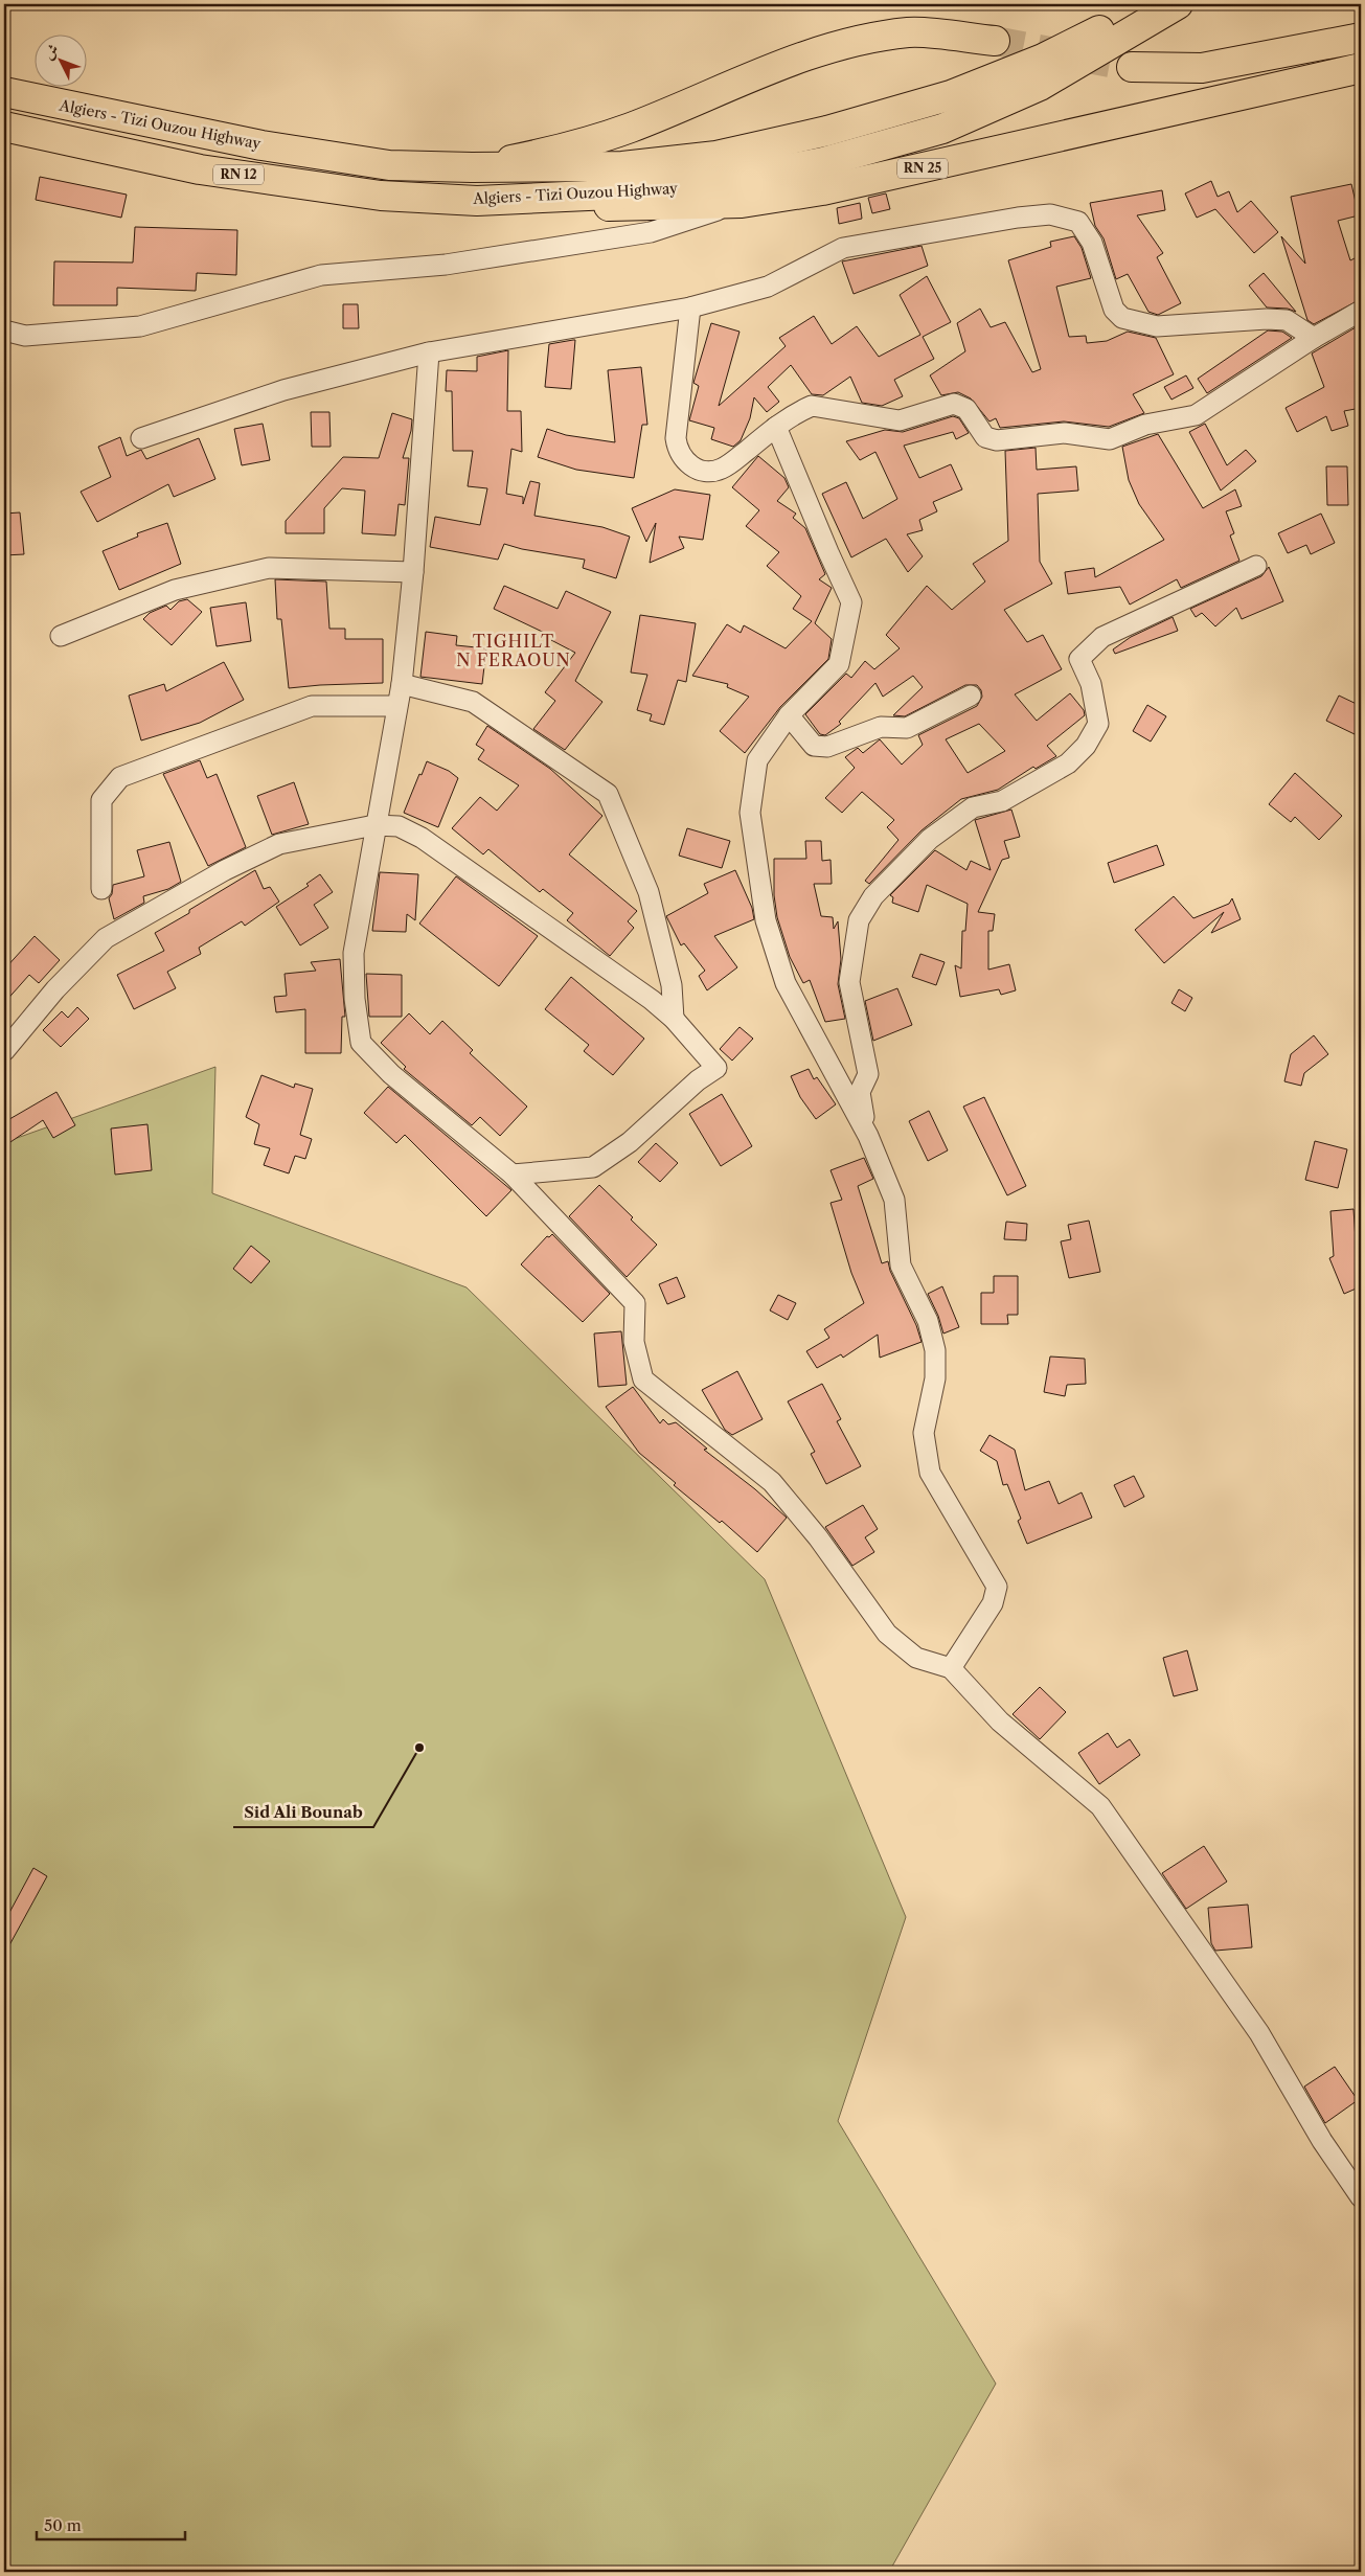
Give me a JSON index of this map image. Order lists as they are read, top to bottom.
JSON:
{
  "streets": {
    "main road": ["Algiers - Tizi Ouzou Highway", "RN 25", "RN 12"]
  },
  "crossings": [
    ["Algiers - Tizi Ouzou Highway", "RN 25"]
  ],
  "districts": ["TIGHILT N FERAOUN"],
  "places": ["Sid Ali Bounab"],
  "scale_bar": "50 m",
  "north": "top left"
}
